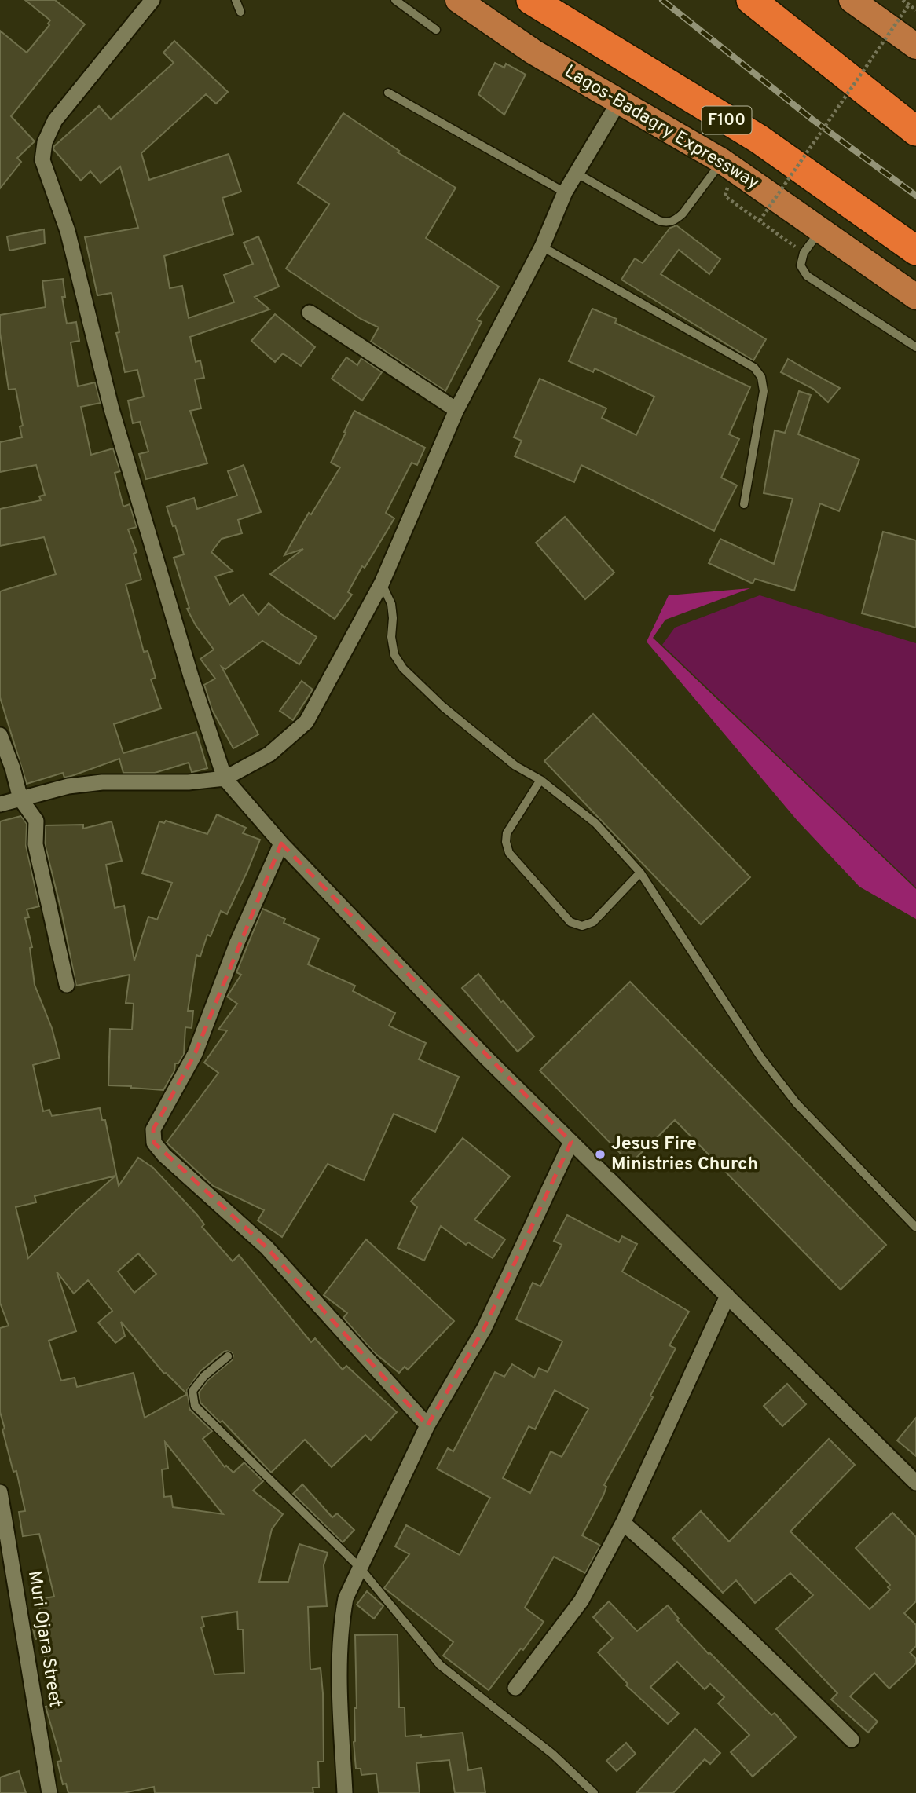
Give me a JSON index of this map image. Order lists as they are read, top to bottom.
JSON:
{
  "streets": {
    "highway": ["F100"],
    "main road": ["Lagos-Badagry Expressway"],
    "street": ["Muri Ojara Street"]
  },
  "places": ["Jesus Fire Ministries Church"]
}
